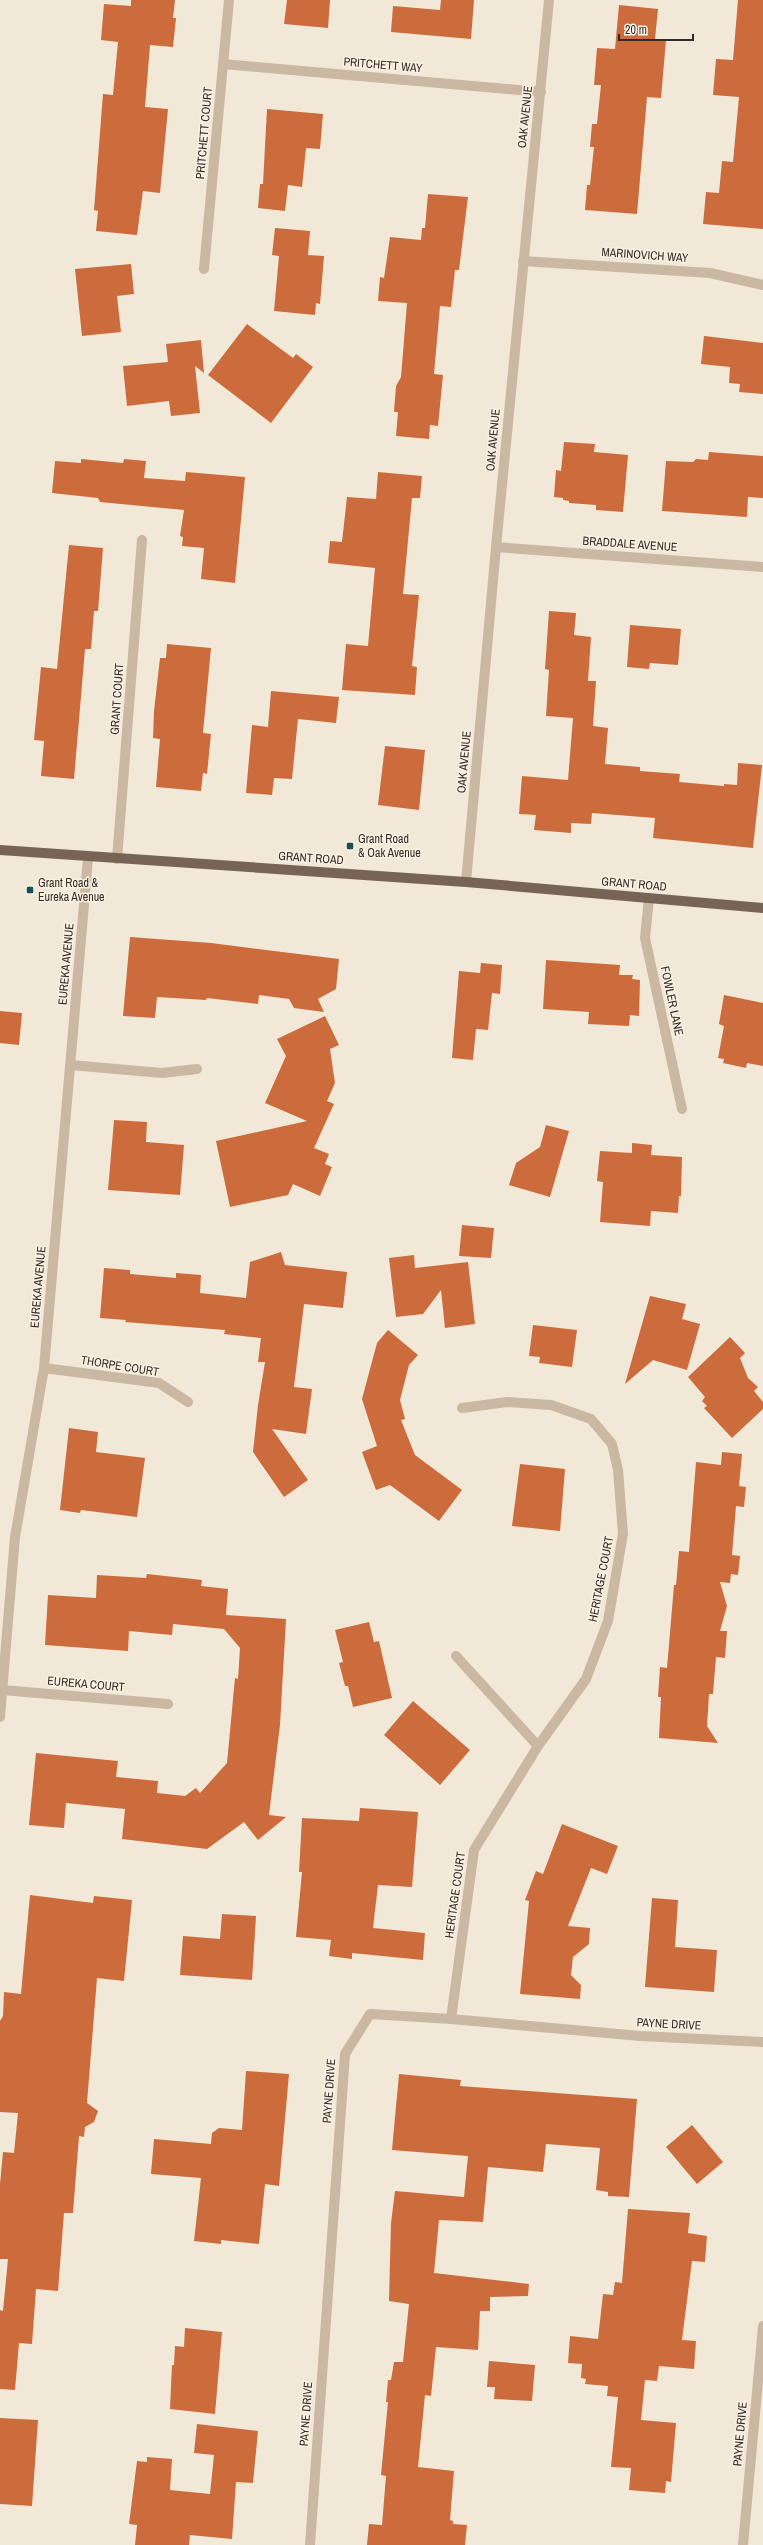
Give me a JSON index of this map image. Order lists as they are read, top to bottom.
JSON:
{
  "streets": {
    "main road": ["GRANT ROAD"],
    "street": [
      "PRITCHETT WAY",
      "OAK AVENUE",
      "PRITCHETT COURT",
      "MARINOVICH WAY",
      "BRADDALE AVENUE",
      "GRANT COURT",
      "EUREKA AVENUE",
      "FOWLER LANE",
      "THORPE COURT",
      "HERITAGE COURT",
      "EUREKA COURT",
      "PAYNE DRIVE"
    ]
  },
  "crossings": [
    ["PRITCHETT WAY", "OAK AVENUE"],
    ["PRITCHETT WAY", "PRITCHETT COURT"],
    ["OAK AVENUE", "MARINOVICH WAY"],
    ["OAK AVENUE", "BRADDALE AVENUE"],
    ["OAK AVENUE", "GRANT ROAD"],
    ["GRANT COURT", "GRANT ROAD"],
    ["GRANT ROAD", "EUREKA AVENUE"],
    ["GRANT ROAD", "FOWLER LANE"],
    ["EUREKA AVENUE", "THORPE COURT"],
    ["EUREKA AVENUE", "EUREKA COURT"],
    ["HERITAGE COURT", "PAYNE DRIVE"]
  ],
  "places": {
    "transit": ["Grant Road & Oak Avenue", "Grant Road & Eureka Avenue"]
  },
  "scale_bar": "20 m"
}
